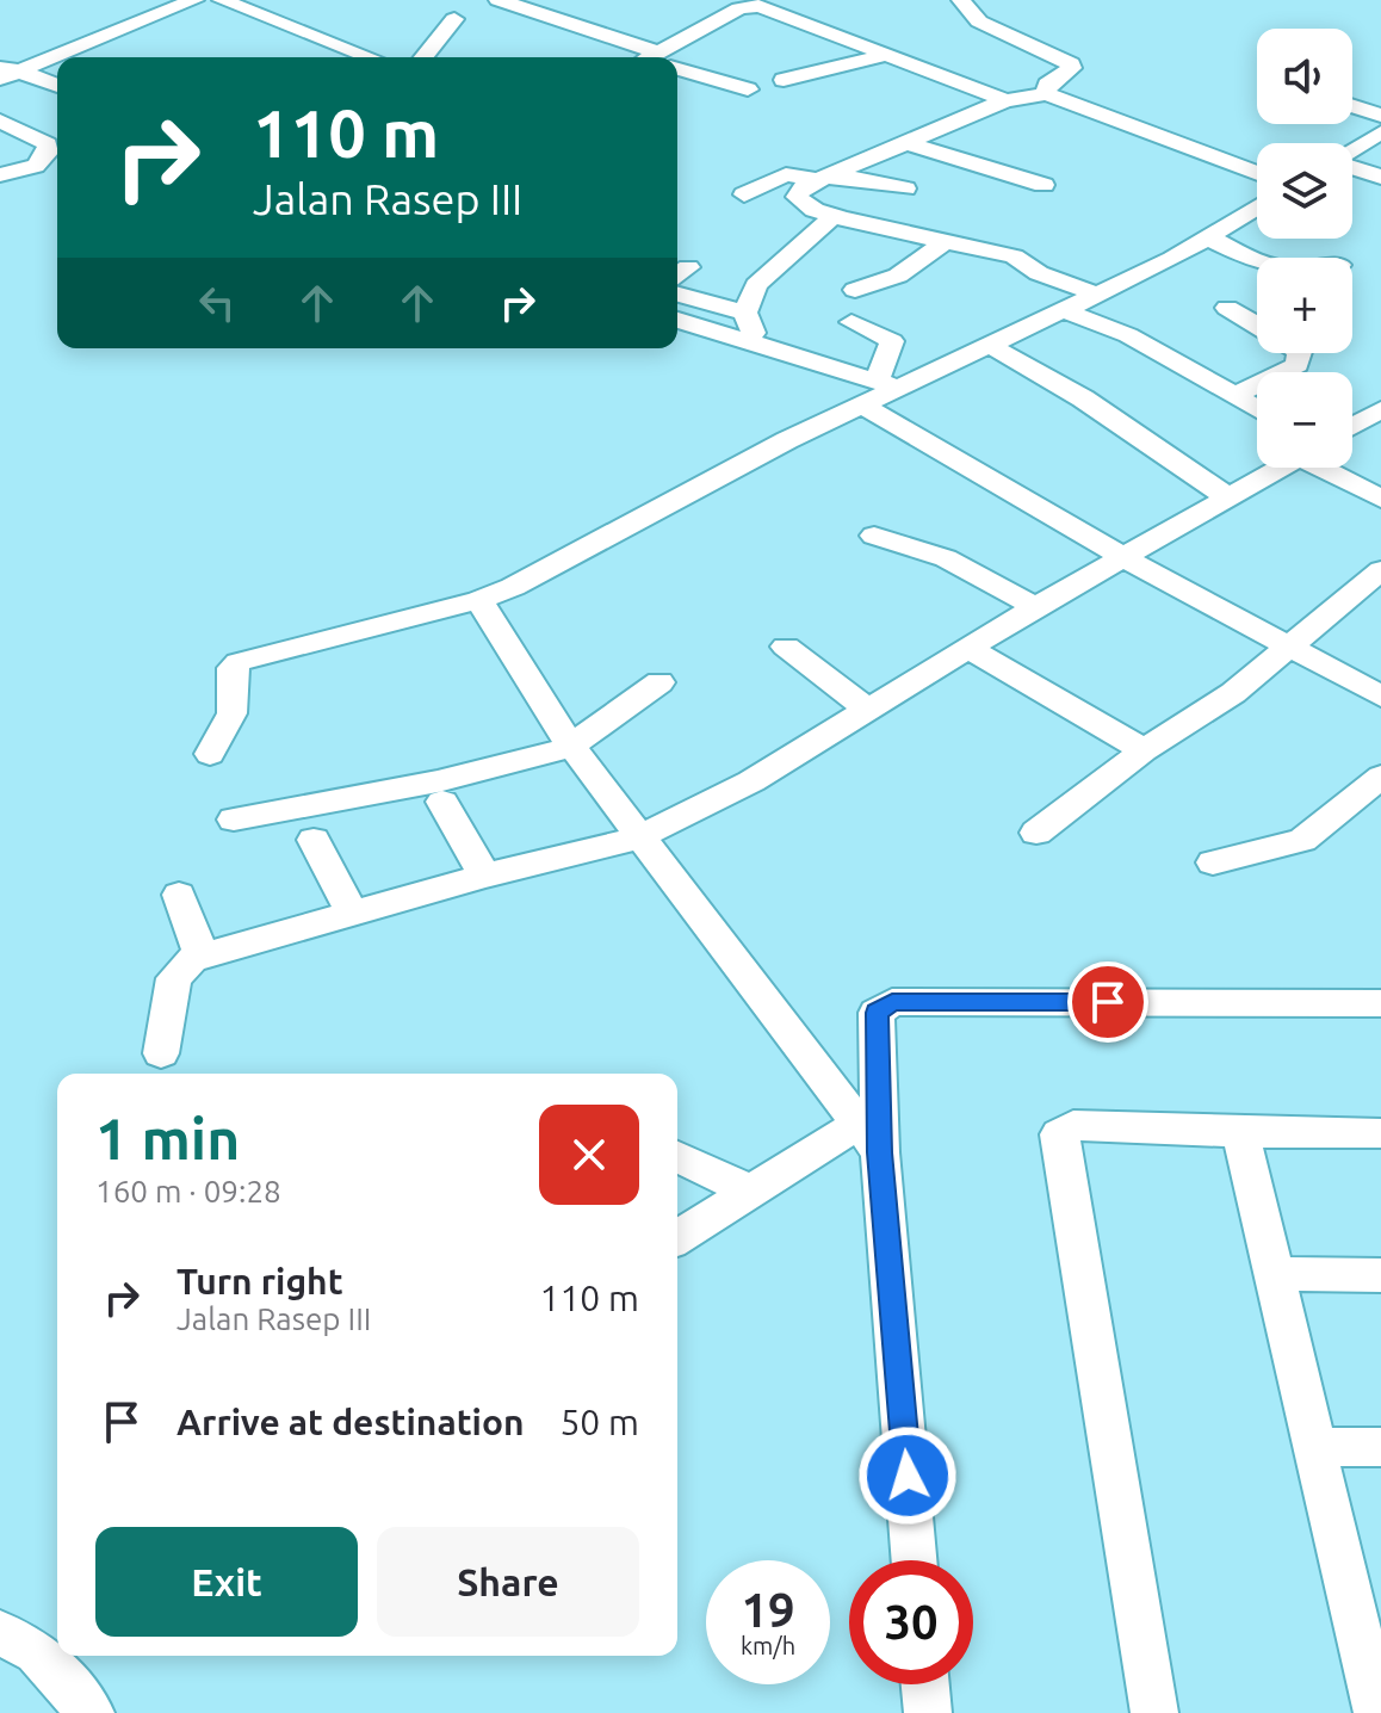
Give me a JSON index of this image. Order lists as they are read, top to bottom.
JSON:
{
  "page": {
    "map_buttons": ["+", "−"],
    "turn": ["110 m", "Jalan Rasep III"],
    "heading": ["1 min", "160 m · 09:28"],
    "list": [
      {
        "name": "Turn right",
        "note": "Jalan Rasep III",
        "value": "110 m"
      },
      {
        "name": "Arrive at destination",
        "value": "50 m"
      }
    ],
    "buttons": ["Exit", "Share"],
    "speed": "19 km/h",
    "limit": "30"
  }
}
